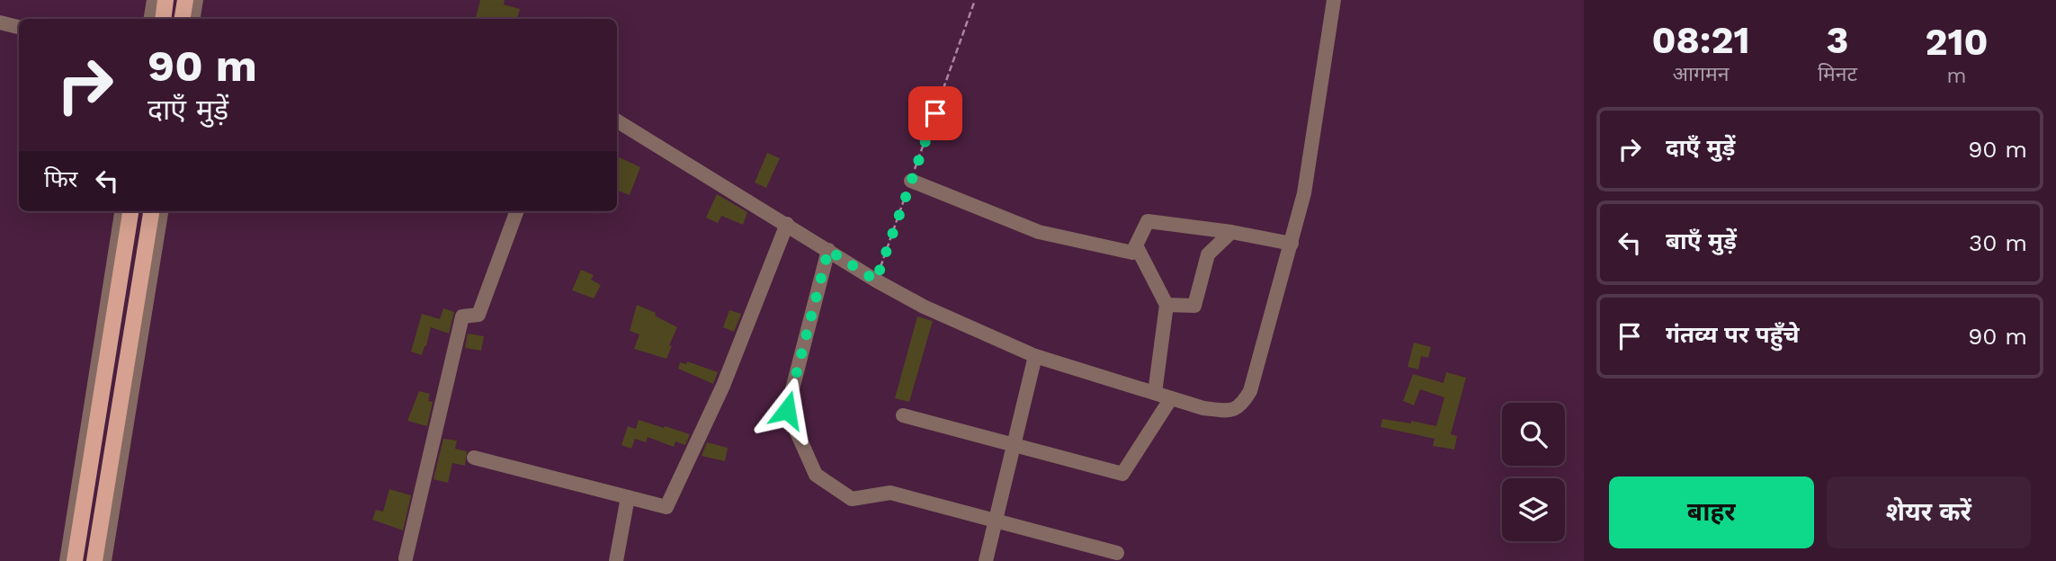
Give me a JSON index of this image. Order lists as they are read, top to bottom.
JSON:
{
  "page": {
    "eta": [
      "08:21",
      "आगमन",
      "3",
      "मिनट",
      "210",
      "m"
    ],
    "turn": ["90 m", "दाएँ मुड़ें"],
    "list": [
      {
        "name": "दाएँ मुड़ें",
        "value": "90 m"
      },
      {
        "name": "बाएँ मुड़ें",
        "value": "30 m"
      },
      {
        "name": "गंतव्य पर पहुँचे",
        "value": "90 m"
      }
    ],
    "then": "फिर",
    "buttons": ["बाहर", "शेयर करें"]
  }
}
